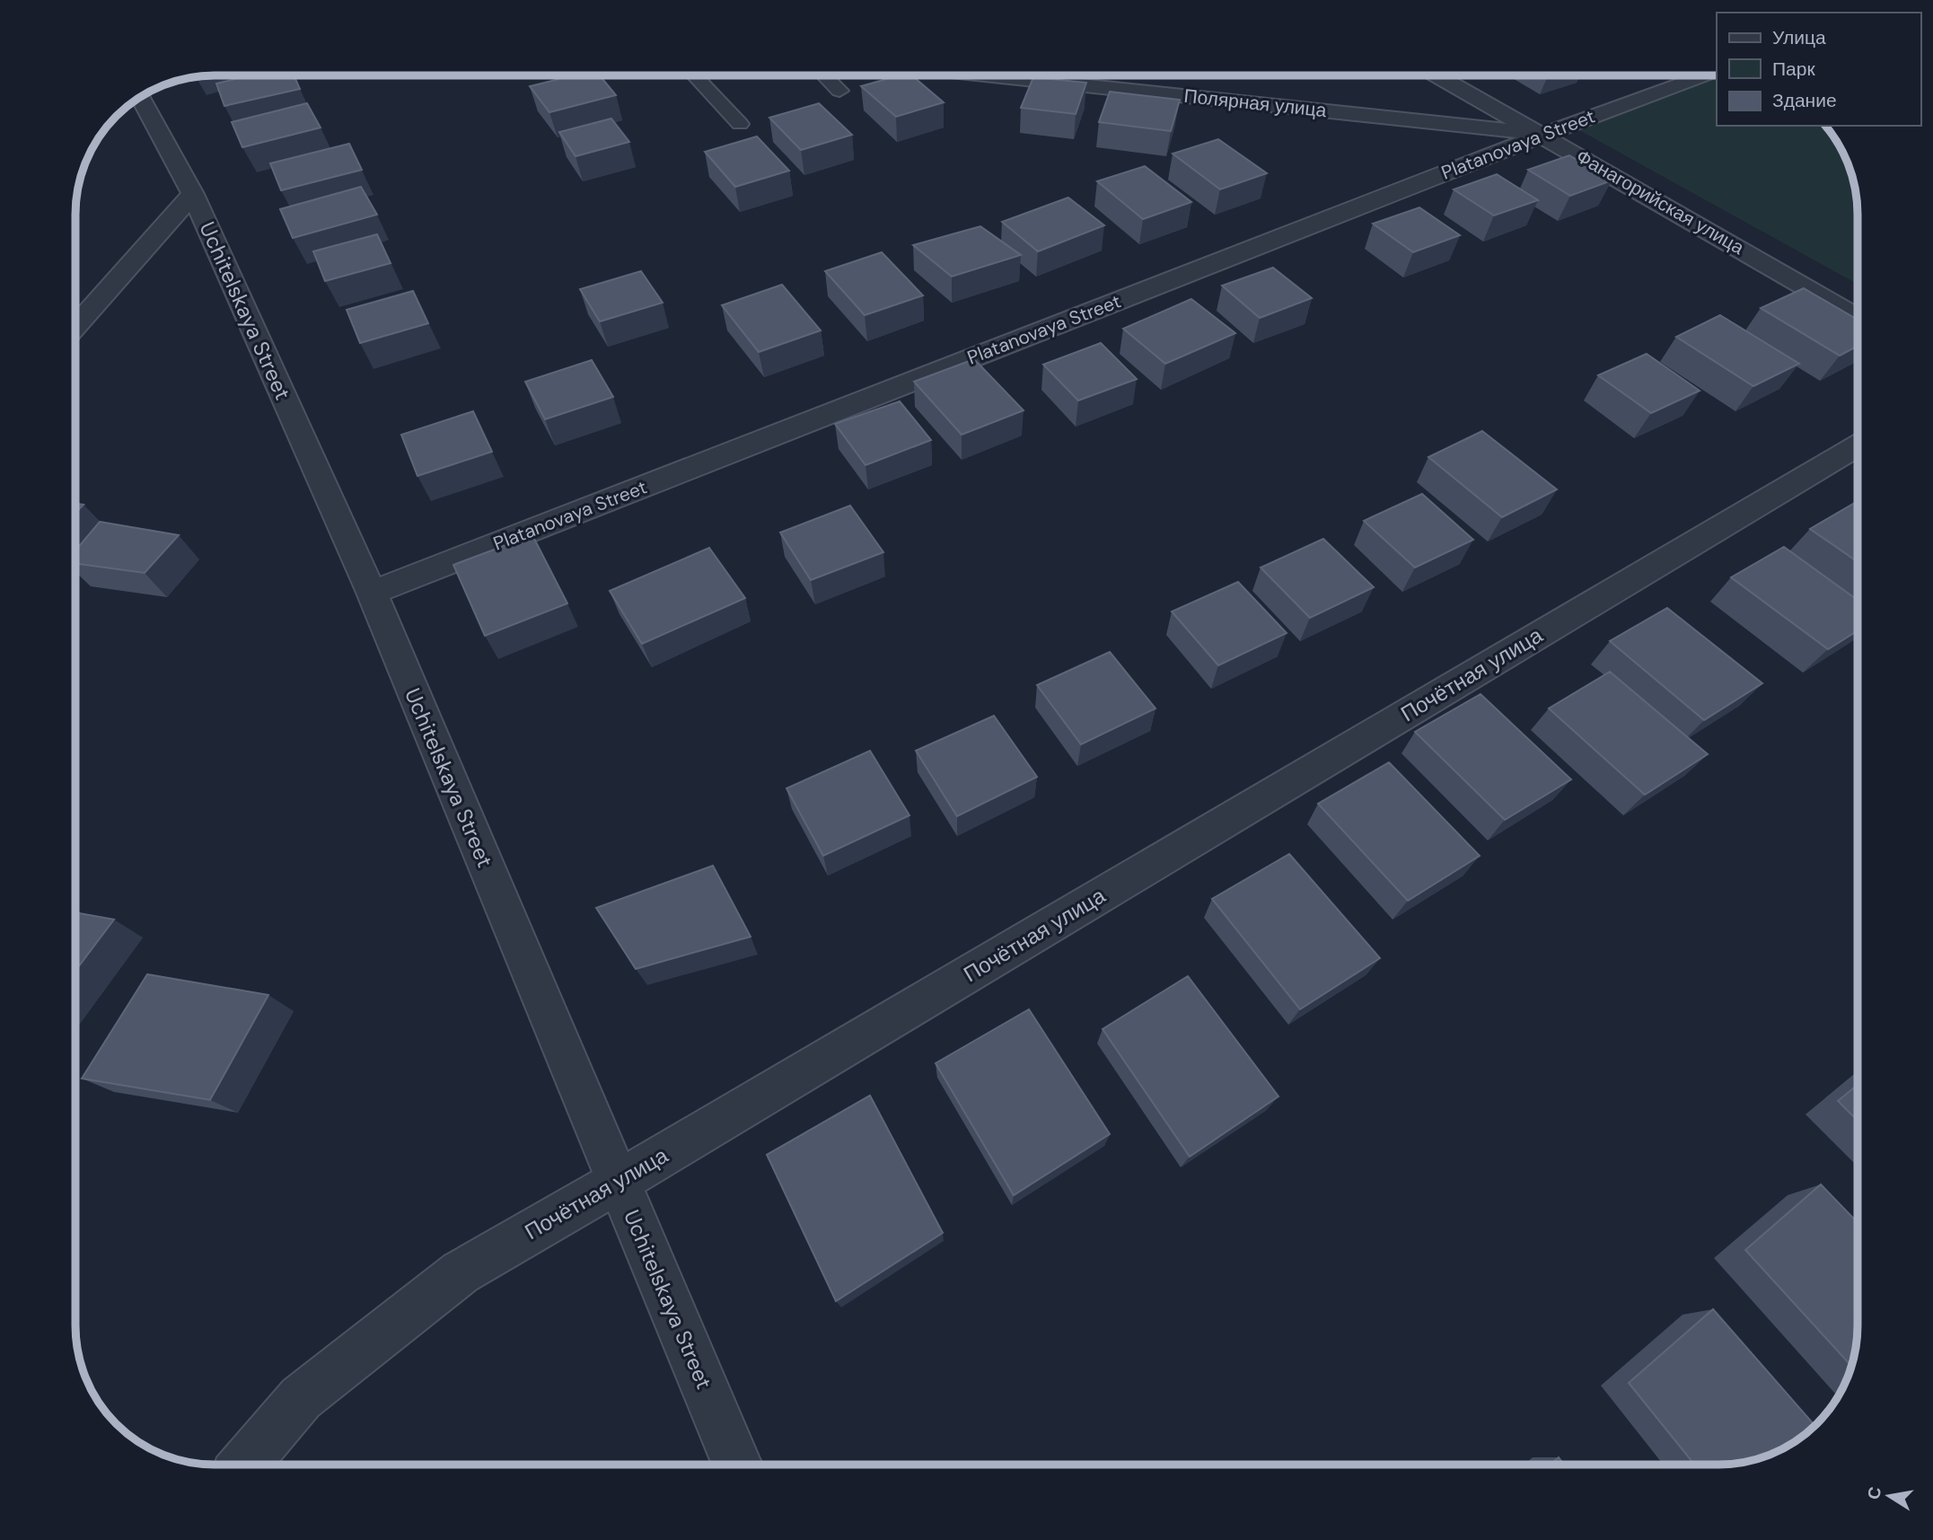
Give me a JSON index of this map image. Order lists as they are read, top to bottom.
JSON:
{
  "streets": {
    "street": [
      "Полярная улица",
      "Platanovaya Street",
      "Фанагорийская улица",
      "Uchitelskaya Street",
      "Почётная улица"
    ]
  },
  "crossings": [
    ["Полярная улица", "Platanovaya Street"],
    ["Полярная улица", "Фанагорийская улица"],
    ["Platanovaya Street", "Фанагорийская улица"],
    ["Platanovaya Street", "Uchitelskaya Street"],
    ["Uchitelskaya Street", "Почётная улица"]
  ],
  "legend": ["Улица", "Парк", "Здание"],
  "north": "left"
}
